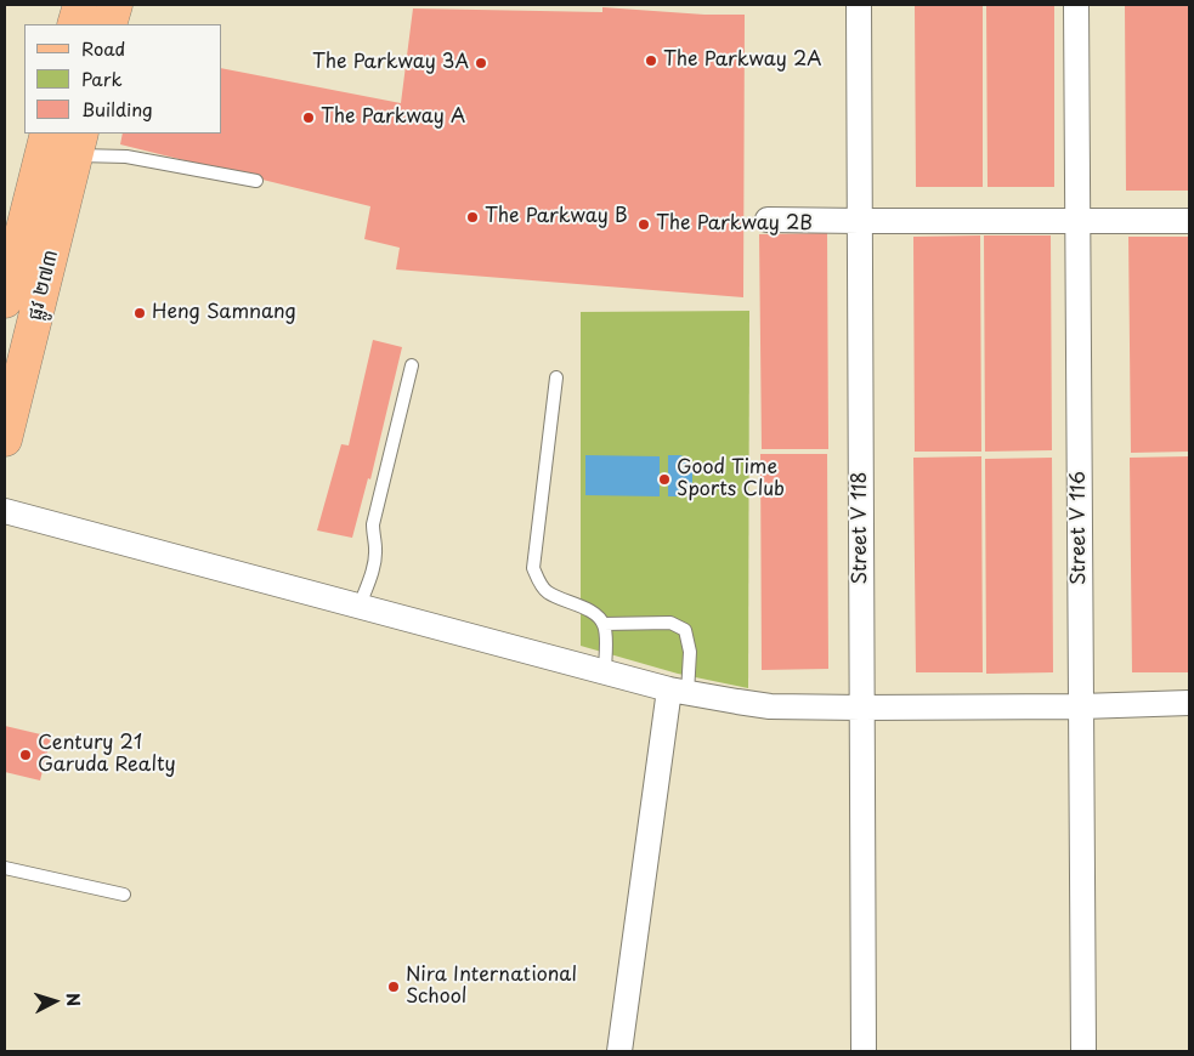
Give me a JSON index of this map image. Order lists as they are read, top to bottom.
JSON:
{
  "streets": {
    "main road": ["ផ្លូវ ២៧៣"],
    "street": ["Street V 118", "Street V 116"]
  },
  "places": [
    "The Parkway 2A",
    "The Parkway 3A",
    "The Parkway A",
    "The Parkway B",
    "The Parkway 2B",
    "Heng Samnang",
    "Good Time Sports Club",
    "Century 21 Garuda Realty",
    "Nira International School"
  ],
  "legend": ["Road", "Park", "Building"],
  "north": "right"
}
